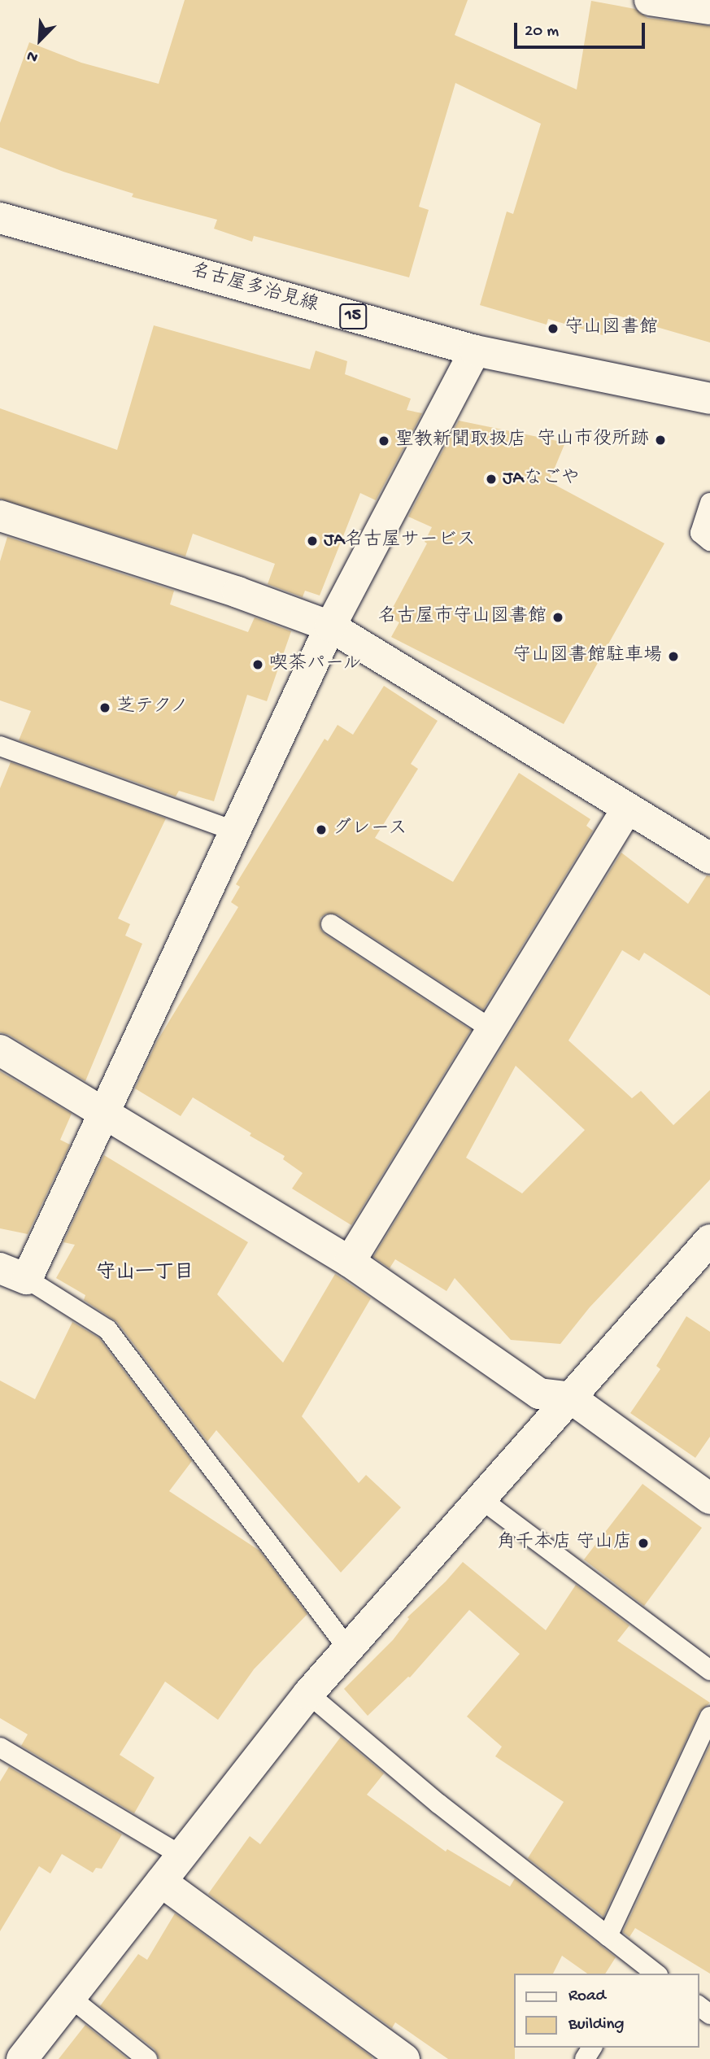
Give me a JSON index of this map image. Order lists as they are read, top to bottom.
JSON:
{
  "streets": {
    "street": ["名古屋多治見線", "15"]
  },
  "districts": ["守山一丁目"],
  "places": [
    "守山図書館",
    "守山市役所跡",
    "聖教新聞取扱店",
    "JAなごや",
    "JA名古屋サービス",
    "名古屋市守山図書館",
    "守山図書館駐車場",
    "喫茶パール",
    "芝テクノ",
    "グレース",
    "角千本店 守山店"
  ],
  "legend": ["Road", "Building"],
  "scale_bar": "20 m",
  "north": "bottom left"
}
